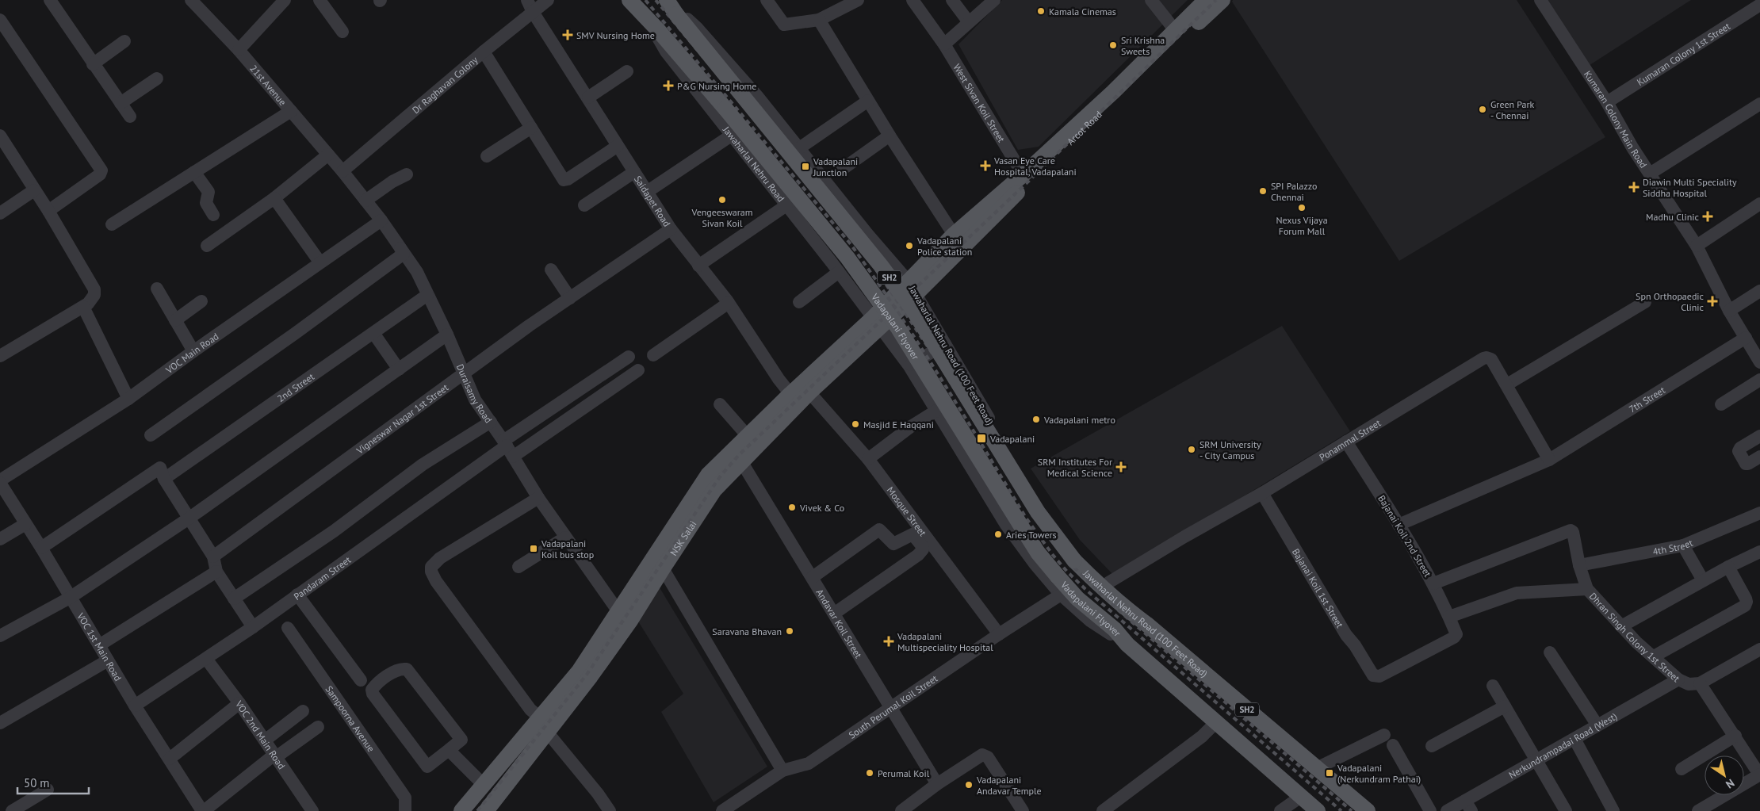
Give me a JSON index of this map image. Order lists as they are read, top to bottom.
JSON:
{
  "streets": {
    "main road": [
      "Arcot Road",
      "Jawaharlal Nehru Road",
      "SH2",
      "Vadapalani Flyover",
      "Jawaharlal Nehru Road (100 Feet Road)",
      "NSK Salai"
    ],
    "street": [
      "Kumaran Colony 1st Street",
      "21st Avenue",
      "Dr Raghavan Colony",
      "West Sivan Koil Street",
      "Kumaran Colony Main Road",
      "Saidapet Road",
      "VOC Main Road",
      "2nd Street",
      "Duraisamy Road",
      "7th Street",
      "Vigneswar Nagar 1st Street",
      "Ponammal Street",
      "Mosque Street",
      "Bajanai Koil 2nd Street",
      "4th Street",
      "Pandaram Street",
      "Bajanai Koil 1st Street",
      "Andavar Koil Street",
      "Dhran Singh Colony 1st Street",
      "VOC 1st Main Road",
      "South Perumal Koil Street",
      "Sampoorna Avenue",
      "VOC 2nd Main Road",
      "Nerkundrampadai Road (West)"
    ]
  },
  "crossings": [
    ["Kumaran Colony 1st Street", "Kumaran Colony Main Road"],
    ["21st Avenue", "Dr Raghavan Colony"],
    ["21st Avenue", "Duraisamy Road"],
    ["Dr Raghavan Colony", "Saidapet Road"],
    ["Dr Raghavan Colony", "Duraisamy Road"],
    ["West Sivan Koil Street", "Arcot Road"],
    ["Kumaran Colony Main Road", "7th Street"],
    ["Arcot Road", "Jawaharlal Nehru Road (100 Feet Road)"],
    ["Jawaharlal Nehru Road", "Vadapalani Flyover"],
    ["Jawaharlal Nehru Road", "NSK Salai"],
    ["Saidapet Road", "Vigneswar Nagar 1st Street"],
    ["SH2", "Vadapalani Flyover"],
    ["SH2", "Jawaharlal Nehru Road (100 Feet Road)"],
    ["VOC Main Road", "Duraisamy Road"],
    ["VOC Main Road", "VOC 1st Main Road"],
    ["Jawaharlal Nehru Road (100 Feet Road)", "Ponammal Street"],
    ["2nd Street", "Duraisamy Road"],
    ["2nd Street", "VOC 1st Main Road"],
    ["Duraisamy Road", "Vigneswar Nagar 1st Street"],
    ["Duraisamy Road", "NSK Salai"],
    ["Duraisamy Road", "Pandaram Street"],
    ["7th Street", "Ponammal Street"],
    ["7th Street", "Bajanai Koil 2nd Street"],
    ["Ponammal Street", "Bajanai Koil 2nd Street"],
    ["Ponammal Street", "Bajanai Koil 1st Street"],
    ["Mosque Street", "NSK Salai"],
    ["Mosque Street", "South Perumal Koil Street"],
    ["Bajanai Koil 2nd Street", "Bajanai Koil 1st Street"],
    ["Bajanai Koil 2nd Street", "Dhran Singh Colony 1st Street"],
    ["NSK Salai", "Andavar Koil Street"],
    ["4th Street", "Dhran Singh Colony 1st Street"],
    ["Pandaram Street", "VOC 1st Main Road"],
    ["Pandaram Street", "VOC 2nd Main Road"],
    ["Andavar Koil Street", "South Perumal Koil Street"],
    ["Dhran Singh Colony 1st Street", "Nerkundrampadai Road (West)"]
  ],
  "places": {
    "other": [
      "Kamala Cinemas",
      "Sri Krishna Sweets",
      "Green Park - Chennai",
      "SPI Palazzo Chennai",
      "Vengeeswaram Sivan Koil",
      "Nexus Vijaya Forum Mall",
      "Vadapalani Police station",
      "Vadapalani metro",
      "Masjid E Haqqani",
      "SRM University - City Campus",
      "Vivek & Co",
      "Aries Towers",
      "Saravana Bhavan",
      "Perumal Koil",
      "Vadapalani Andavar Temple"
    ],
    "health": [
      "SMV Nursing Home",
      "P&G Nursing Home",
      "Vasan Eye Care Hospital, Vadapalani",
      "Diawin Multi Speciality Siddha Hospital",
      "Madhu Clinic",
      "Spn Orthopaedic Clinic",
      "SRM Institutes For Medical Science",
      "Vadapalani Multispeciality Hospital"
    ],
    "transit": [
      "Vadapalani Junction",
      "Vadapalani",
      "Vadapalani Koil bus stop",
      "Vadapalani (Nerkundram Pathai)"
    ]
  },
  "scale_bar": "50 m",
  "north": "bottom right"
}
